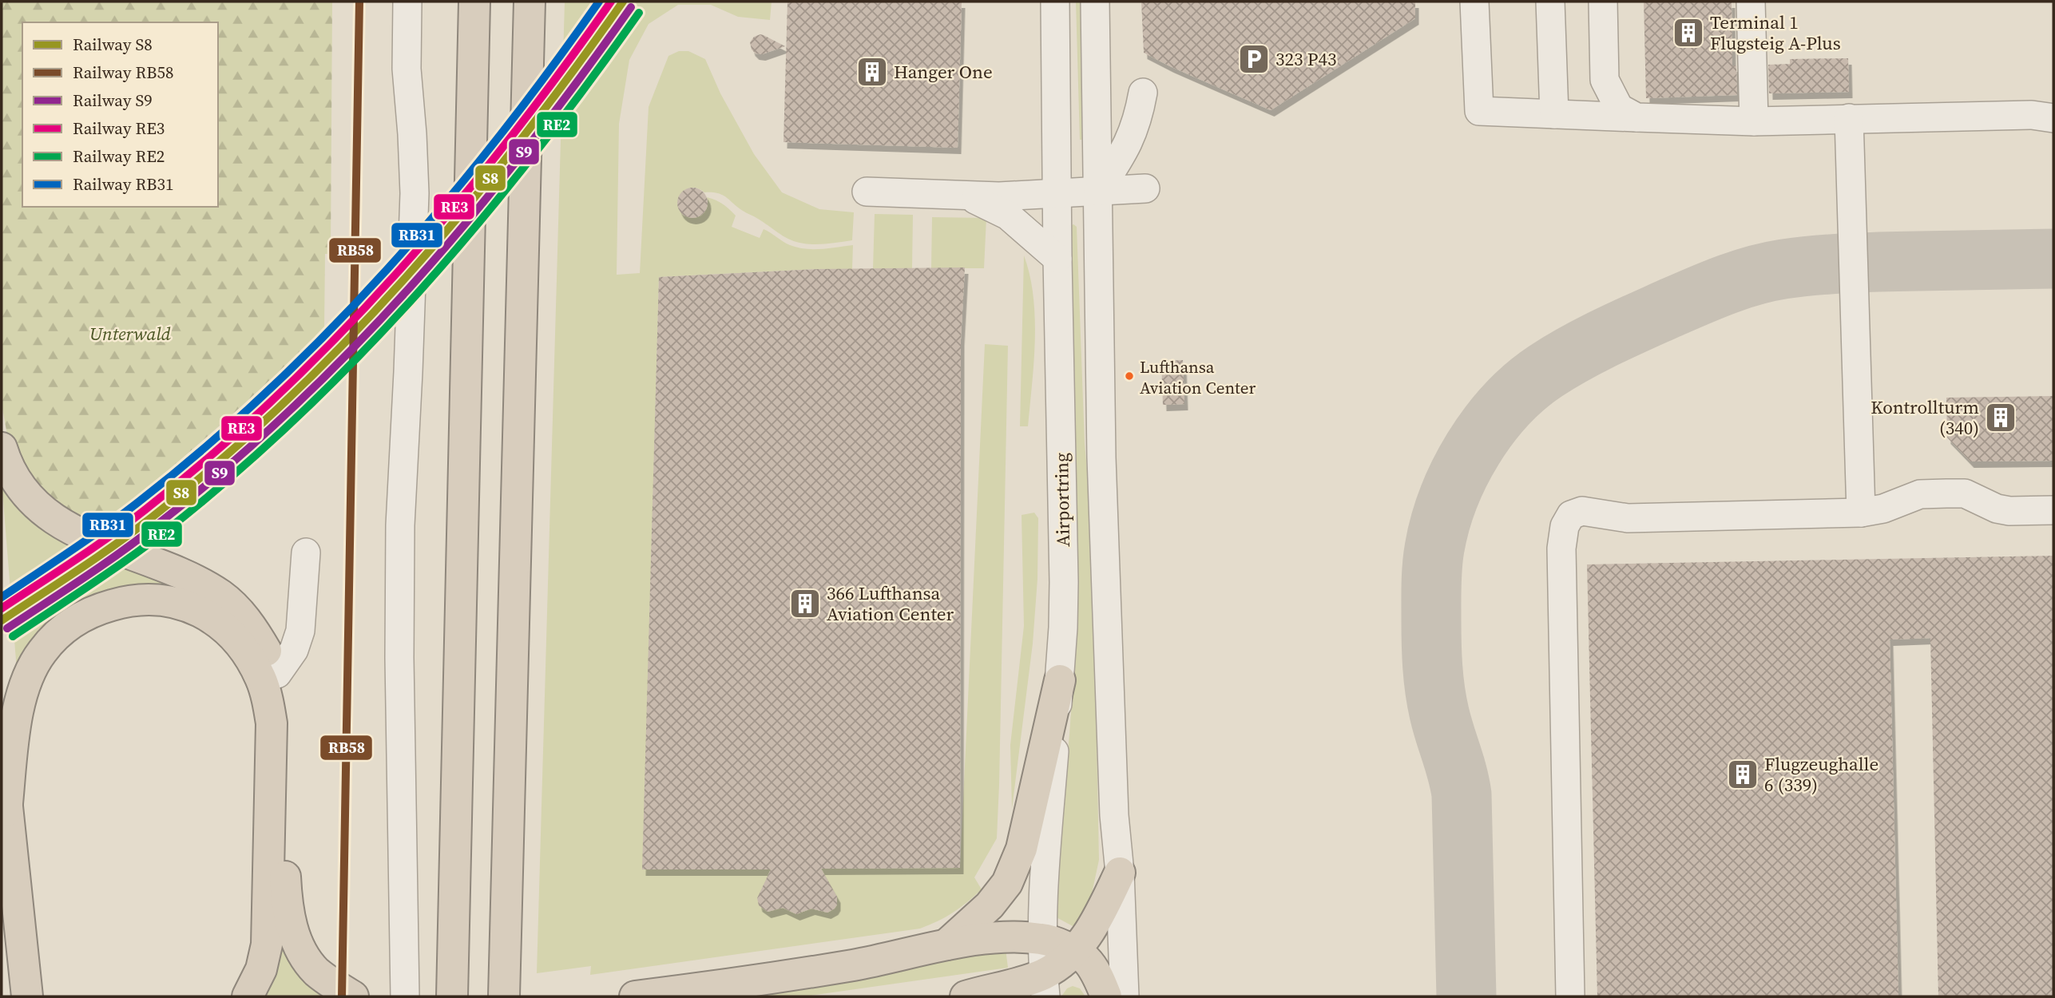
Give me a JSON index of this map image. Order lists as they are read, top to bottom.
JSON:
{
  "streets": {
    "street": ["Airportring"]
  },
  "parks": ["Unterwald"],
  "places": {
    "building": [
      "Terminal 1 Flugsteig A-Plus",
      "Hanger One",
      "Kontrollturm (340)",
      "366 Lufthansa Aviation Center",
      "Flugzeughalle 6 (339)"
    ],
    "parking": ["323 P43"],
    "other": ["Lufthansa Aviation Center"]
  },
  "lines": [
    "rail line S8",
    "rail line RB58",
    "rail line RE3",
    "rail line RB31",
    "rail line S9",
    "rail line RE2"
  ],
  "legend": [
    "Railway S8",
    "Railway RB58",
    "Railway S9",
    "Railway RE3",
    "Railway RE2",
    "Railway RB31"
  ]
}
